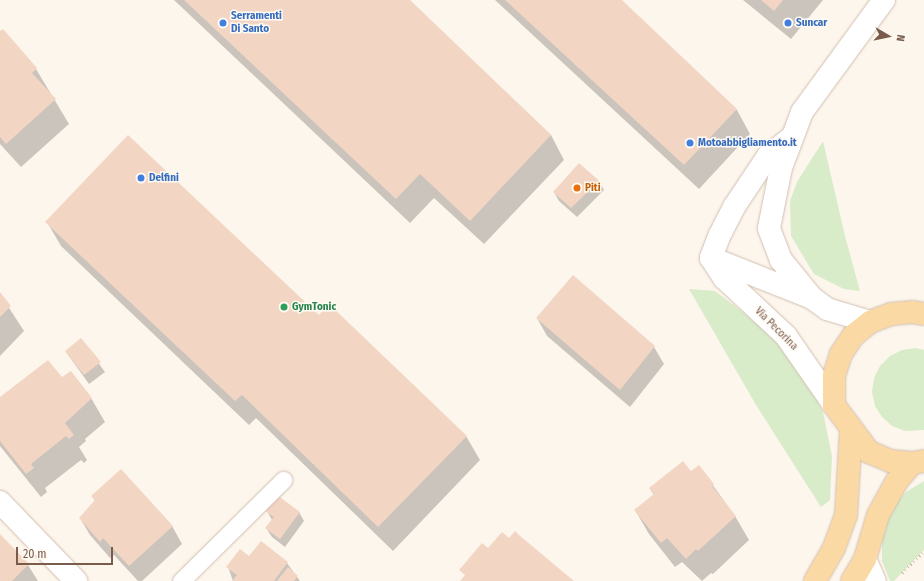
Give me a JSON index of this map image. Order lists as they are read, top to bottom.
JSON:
{
  "streets": {
    "street": ["Via Pecorina"]
  },
  "places": [
    "Serramenti Di Santo",
    "Suncar",
    "Motoabbigliamento.it",
    "Delfini",
    "Piti",
    "GymTonic"
  ],
  "scale_bar": "20 m",
  "north": "right"
}
